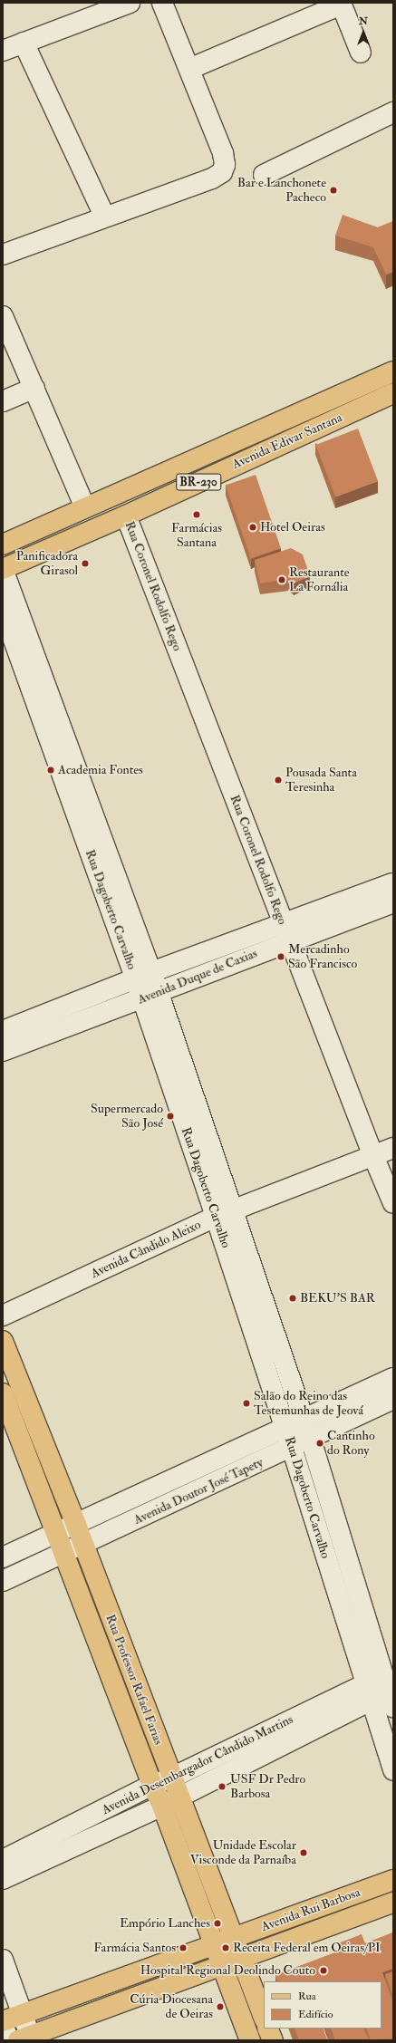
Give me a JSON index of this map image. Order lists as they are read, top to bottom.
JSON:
{
  "streets": {
    "main road": [
      "Avenida Edivar Santana",
      "BR-230",
      "Rua Professor Rafael Farias",
      "Avenida Rui Barbosa"
    ],
    "street": [
      "Rua Coronel Rodolfo Rego",
      "Rua Dagoberto Carvalho",
      "Avenida Duque de Caxias",
      "Avenida Cândido Aleixo",
      "Avenida Doutor José Tapety",
      "Avenida Desembargador Cândido Martins"
    ]
  },
  "crossings": [
    ["Avenida Edivar Santana", "Rua Coronel Rodolfo Rego"],
    ["Avenida Edivar Santana", "Rua Dagoberto Carvalho"],
    ["Rua Coronel Rodolfo Rego", "Avenida Duque de Caxias"],
    ["Rua Coronel Rodolfo Rego", "Avenida Cândido Aleixo"],
    ["Rua Dagoberto Carvalho", "Avenida Duque de Caxias"],
    ["Rua Dagoberto Carvalho", "Avenida Cândido Aleixo"],
    ["Rua Dagoberto Carvalho", "Avenida Doutor José Tapety"],
    ["Rua Dagoberto Carvalho", "Avenida Desembargador Cândido Martins"],
    ["Avenida Doutor José Tapety", "Rua Professor Rafael Farias"],
    ["Rua Professor Rafael Farias", "Avenida Desembargador Cândido Martins"],
    ["Rua Professor Rafael Farias", "Avenida Rui Barbosa"]
  ],
  "places": [
    "Bar e Lanchonete Pacheco",
    "Farmácias Santana",
    "Hotel Oeiras",
    "Panificadora Girasol",
    "Restaurante La Fornália",
    "Academia Fontes",
    "Pousada Santa Teresinha",
    "Mercadinho São Francisco",
    "Supermercado São José",
    "BEKU'S BAR",
    "Salão do Reino das Testemunhas de Jeová",
    "Cantinho do Rony",
    "USF Dr Pedro Barbosa",
    "Unidade Escolar Visconde da Parnaíba",
    "Empório Lanches",
    "Farmácia Santos",
    "Receita Federal em Oeiras/PI",
    "Hospital Regional Deolindo Couto",
    "Cúria Diocesana de Oeiras"
  ],
  "legend": ["Rua", "Edifício"],
  "north": "top"
}
